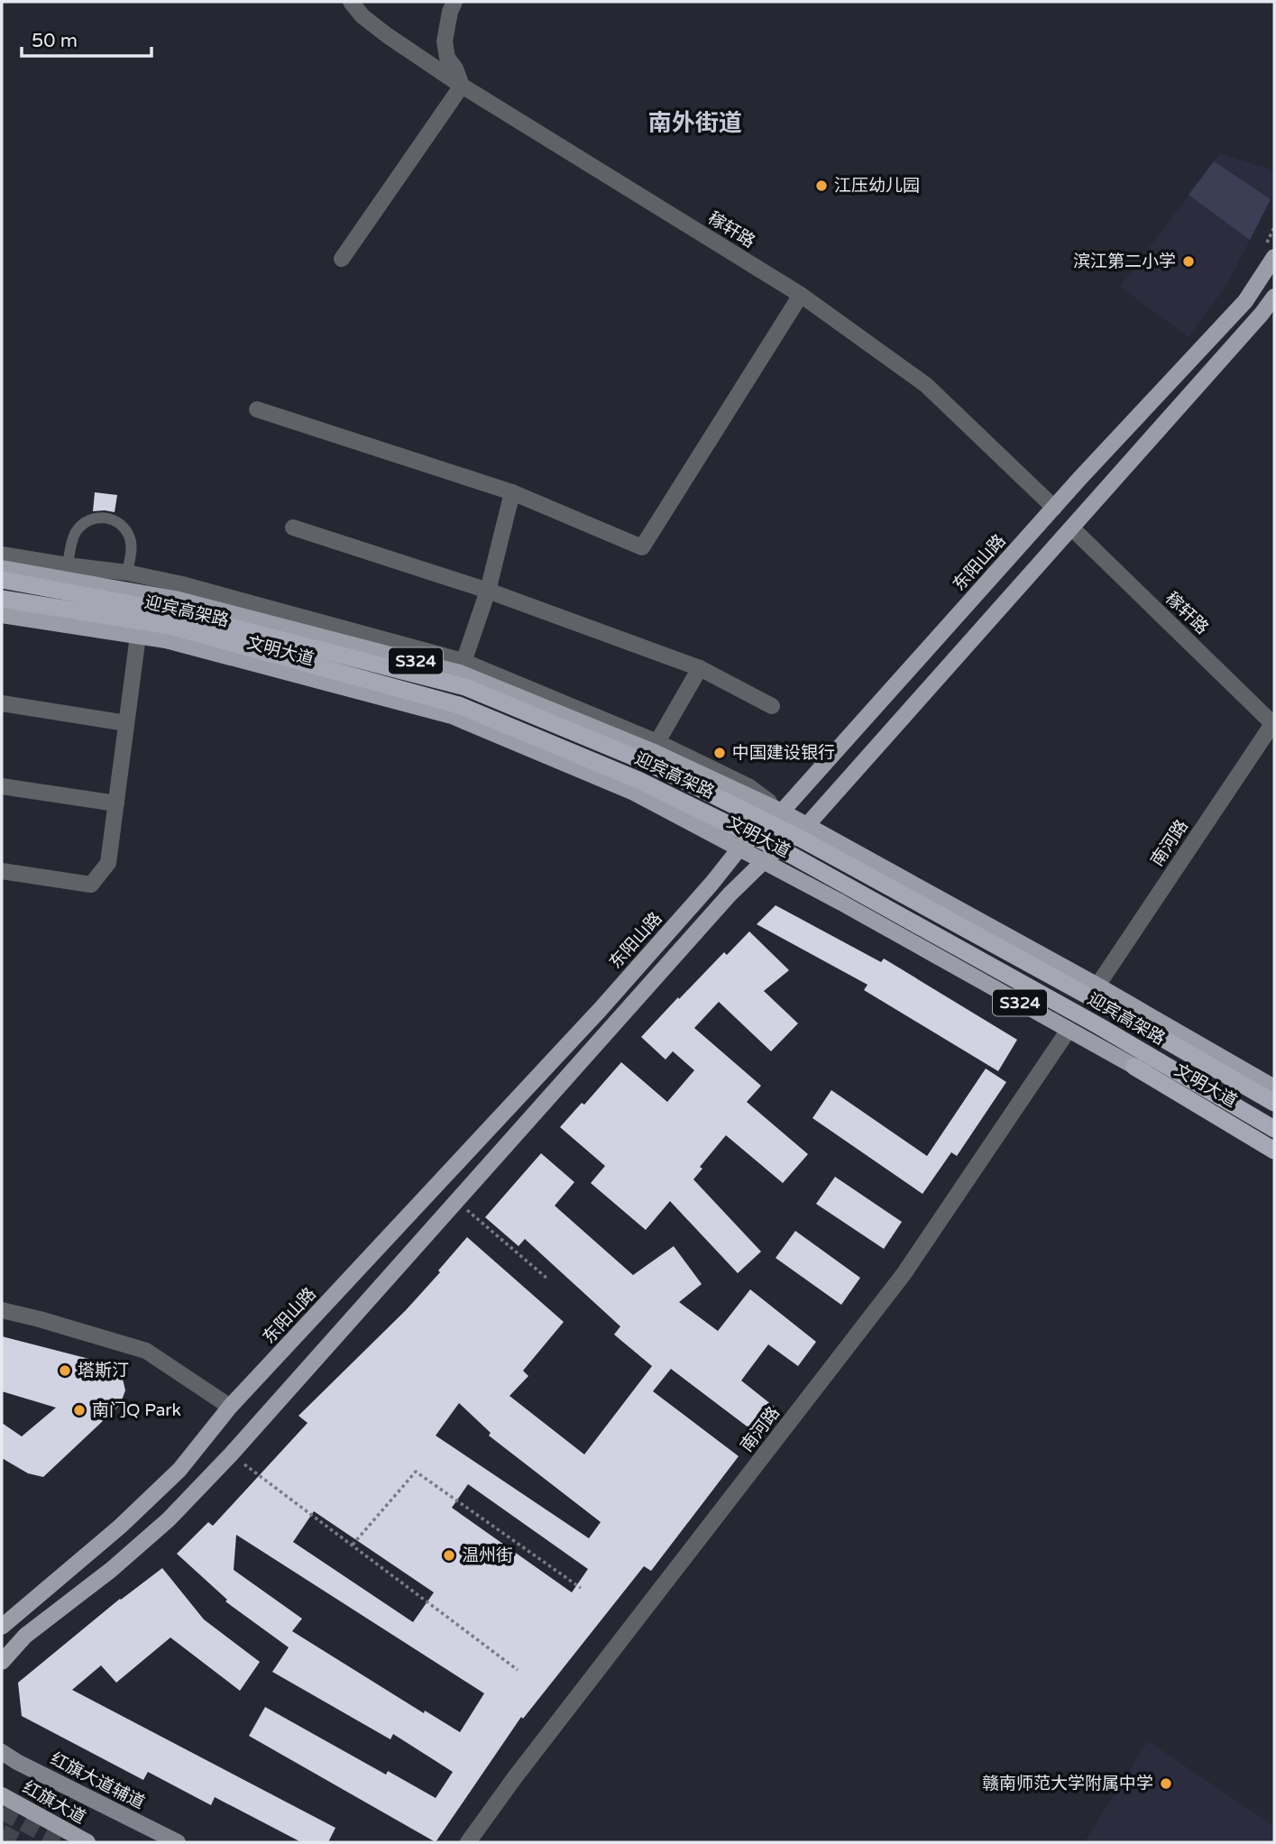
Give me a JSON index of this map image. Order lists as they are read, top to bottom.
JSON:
{
  "streets": {
    "highway": ["迎宾高架路"],
    "main road": [
      "东阳山路",
      "文明大道",
      "S324",
      "红旗大道辅道",
      "红旗大道"
    ],
    "street": ["稼轩路", "南河路"]
  },
  "crossings": [
    ["稼轩路", "东阳山路"],
    ["稼轩路", "南河路"],
    ["东阳山路", "文明大道"],
    ["文明大道", "南河路"]
  ],
  "districts": ["南外街道"],
  "places": [
    "江压幼儿园",
    "滨江第二小学",
    "中国建设银行",
    "塔斯汀",
    "南门Q Park",
    "温州街",
    "赣南师范大学附属中学"
  ],
  "scale_bar": "50 m"
}
